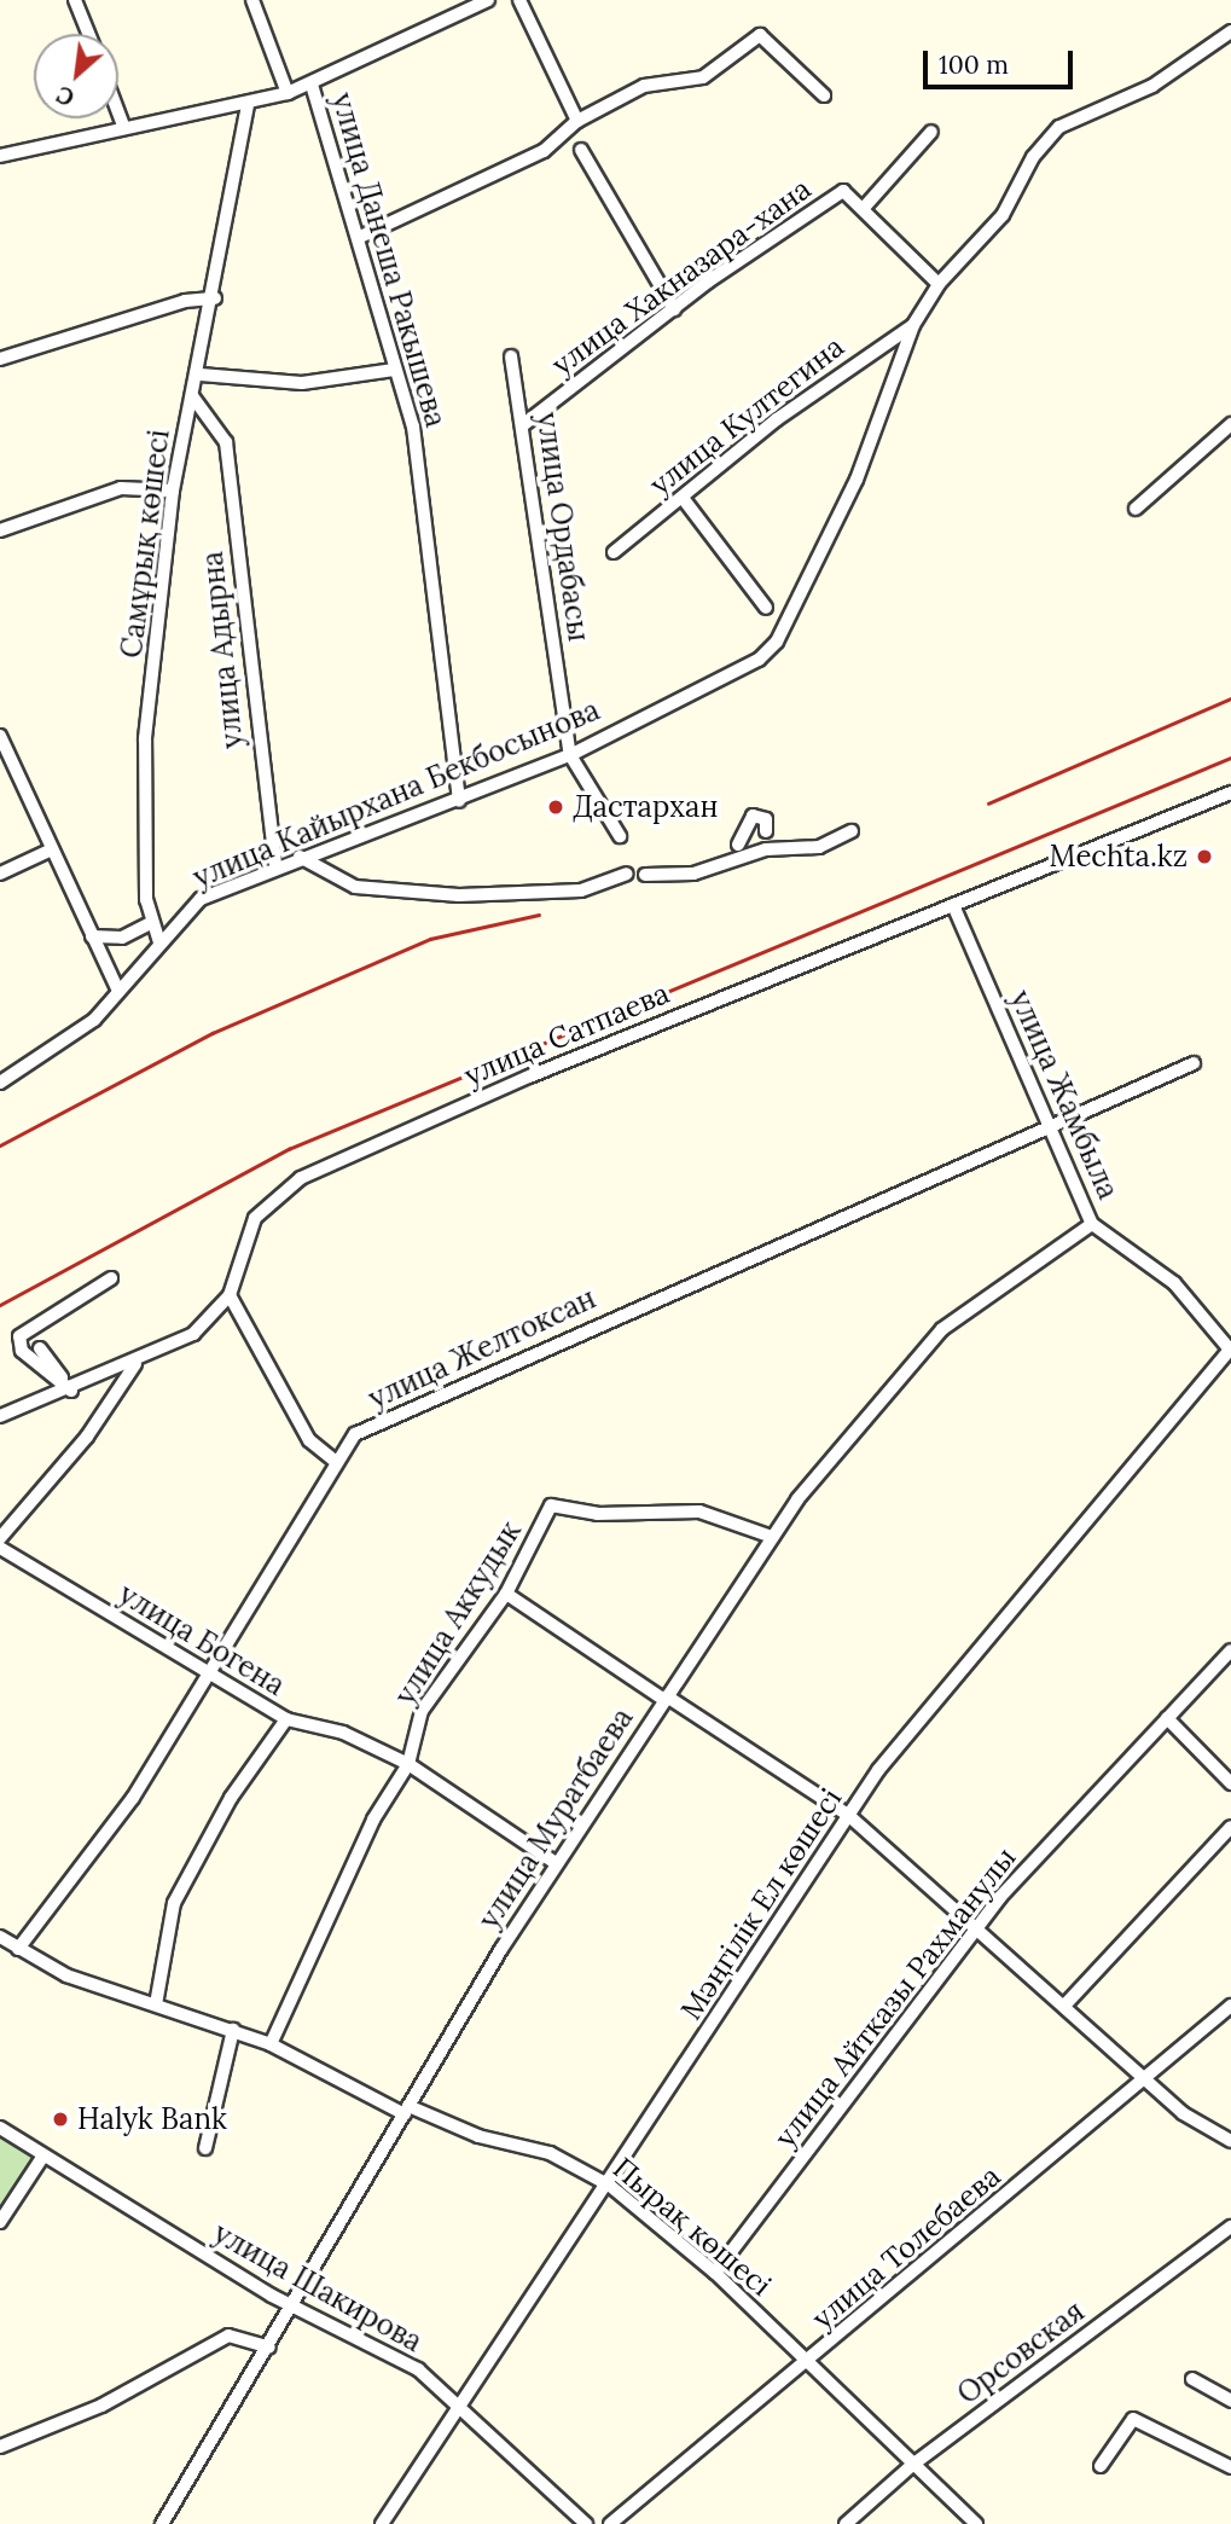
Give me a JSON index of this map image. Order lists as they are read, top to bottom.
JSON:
{
  "streets": {
    "street": [
      "улица Данеша Ракышева",
      "улица Хакназара-хана",
      "улица Култегина",
      "улица Ордабасы",
      "Самұрық көшесі",
      "улица Адырна",
      "улица Кайырхана Бекбосынова",
      "улица Сатпаева",
      "улица Жамбыла",
      "улица Желтоксан",
      "улица Аккудык",
      "улица Богена",
      "улица Муратбаева",
      "Мәңгілік Ел көшесі",
      "улица Айтказы Рахманулы",
      "Пырақ көшесі",
      "улица Толебаева",
      "улица Шакирова",
      "Орсовская"
    ]
  },
  "crossings": [
    ["улица Данеша Ракышева", "улица Кайырхана Бекбосынова"],
    ["улица Хакназара-хана", "улица Ордабасы"],
    ["улица Култегина", "улица Кайырхана Бекбосынова"],
    ["улица Ордабасы", "улица Кайырхана Бекбосынова"],
    ["Самұрық көшесі", "улица Адырна"],
    ["Самұрық көшесі", "улица Кайырхана Бекбосынова"],
    ["улица Адырна", "улица Кайырхана Бекбосынова"],
    ["улица Сатпаева", "улица Жамбыла"],
    ["улица Жамбыла", "улица Желтоксан"],
    ["улица Жамбыла", "улица Муратбаева"],
    ["улица Жамбыла", "Мәңгілік Ел көшесі"],
    ["улица Желтоксан", "улица Богена"],
    ["улица Желтоксан", "Пырақ көшесі"],
    ["улица Аккудык", "улица Богена"],
    ["улица Аккудык", "улица Муратбаева"],
    ["улица Аккудык", "Пырақ көшесі"],
    ["улица Богена", "улица Муратбаева"],
    ["улица Муратбаева", "Пырақ көшесі"],
    ["улица Муратбаева", "улица Шакирова"],
    ["Мәңгілік Ел көшесі", "Пырақ көшесі"],
    ["Мәңгілік Ел көшесі", "улица Шакирова"],
    ["улица Айтказы Рахманулы", "Пырақ көшесі"],
    ["Пырақ көшесі", "улица Толебаева"],
    ["Пырақ көшесі", "Орсовская"]
  ],
  "places": ["Дастархан", "Mechta.kz", "Halyk Bank"],
  "scale_bar": "100 m",
  "north": "bottom left"
}
